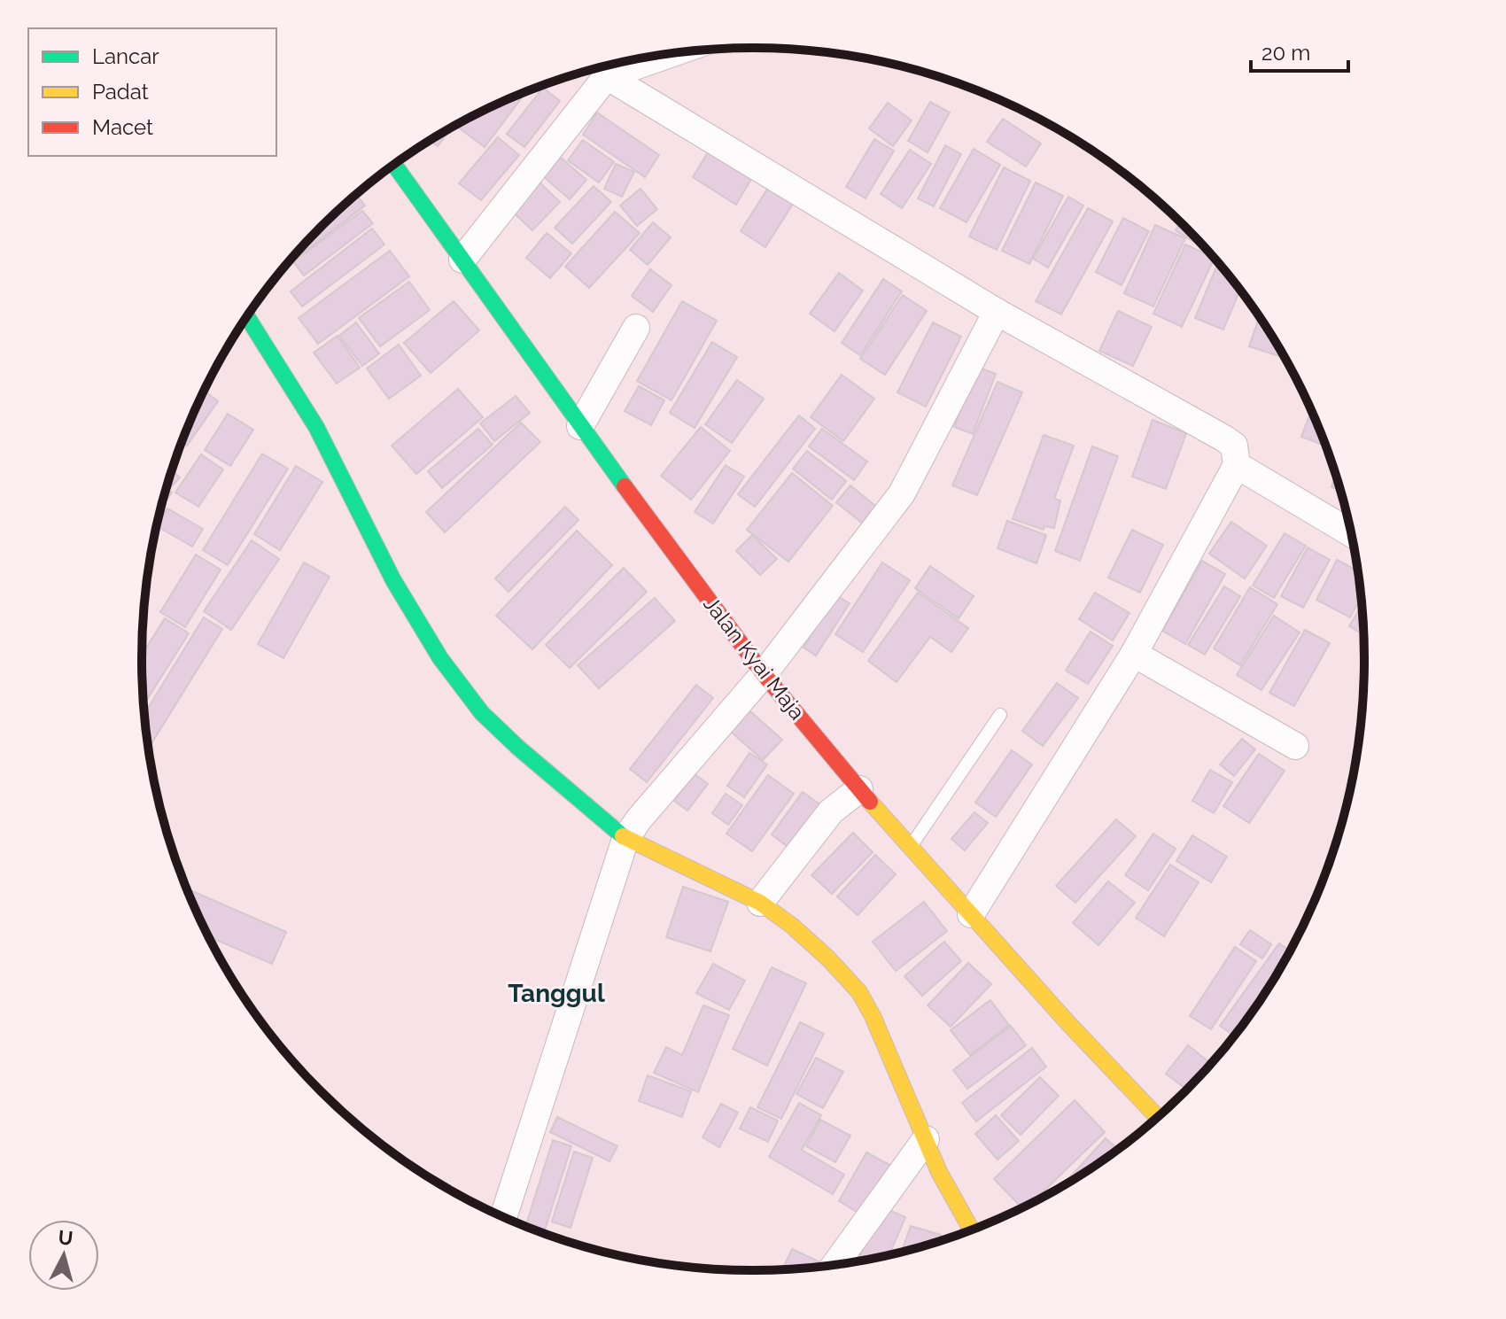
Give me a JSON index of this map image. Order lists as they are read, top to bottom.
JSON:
{
  "streets": {
    "main road": ["Jalan Kyai Maja"]
  },
  "districts": ["Tanggul"],
  "legend": ["Lancar", "Padat", "Macet"],
  "scale_bar": "20 m",
  "north": "top"
}
